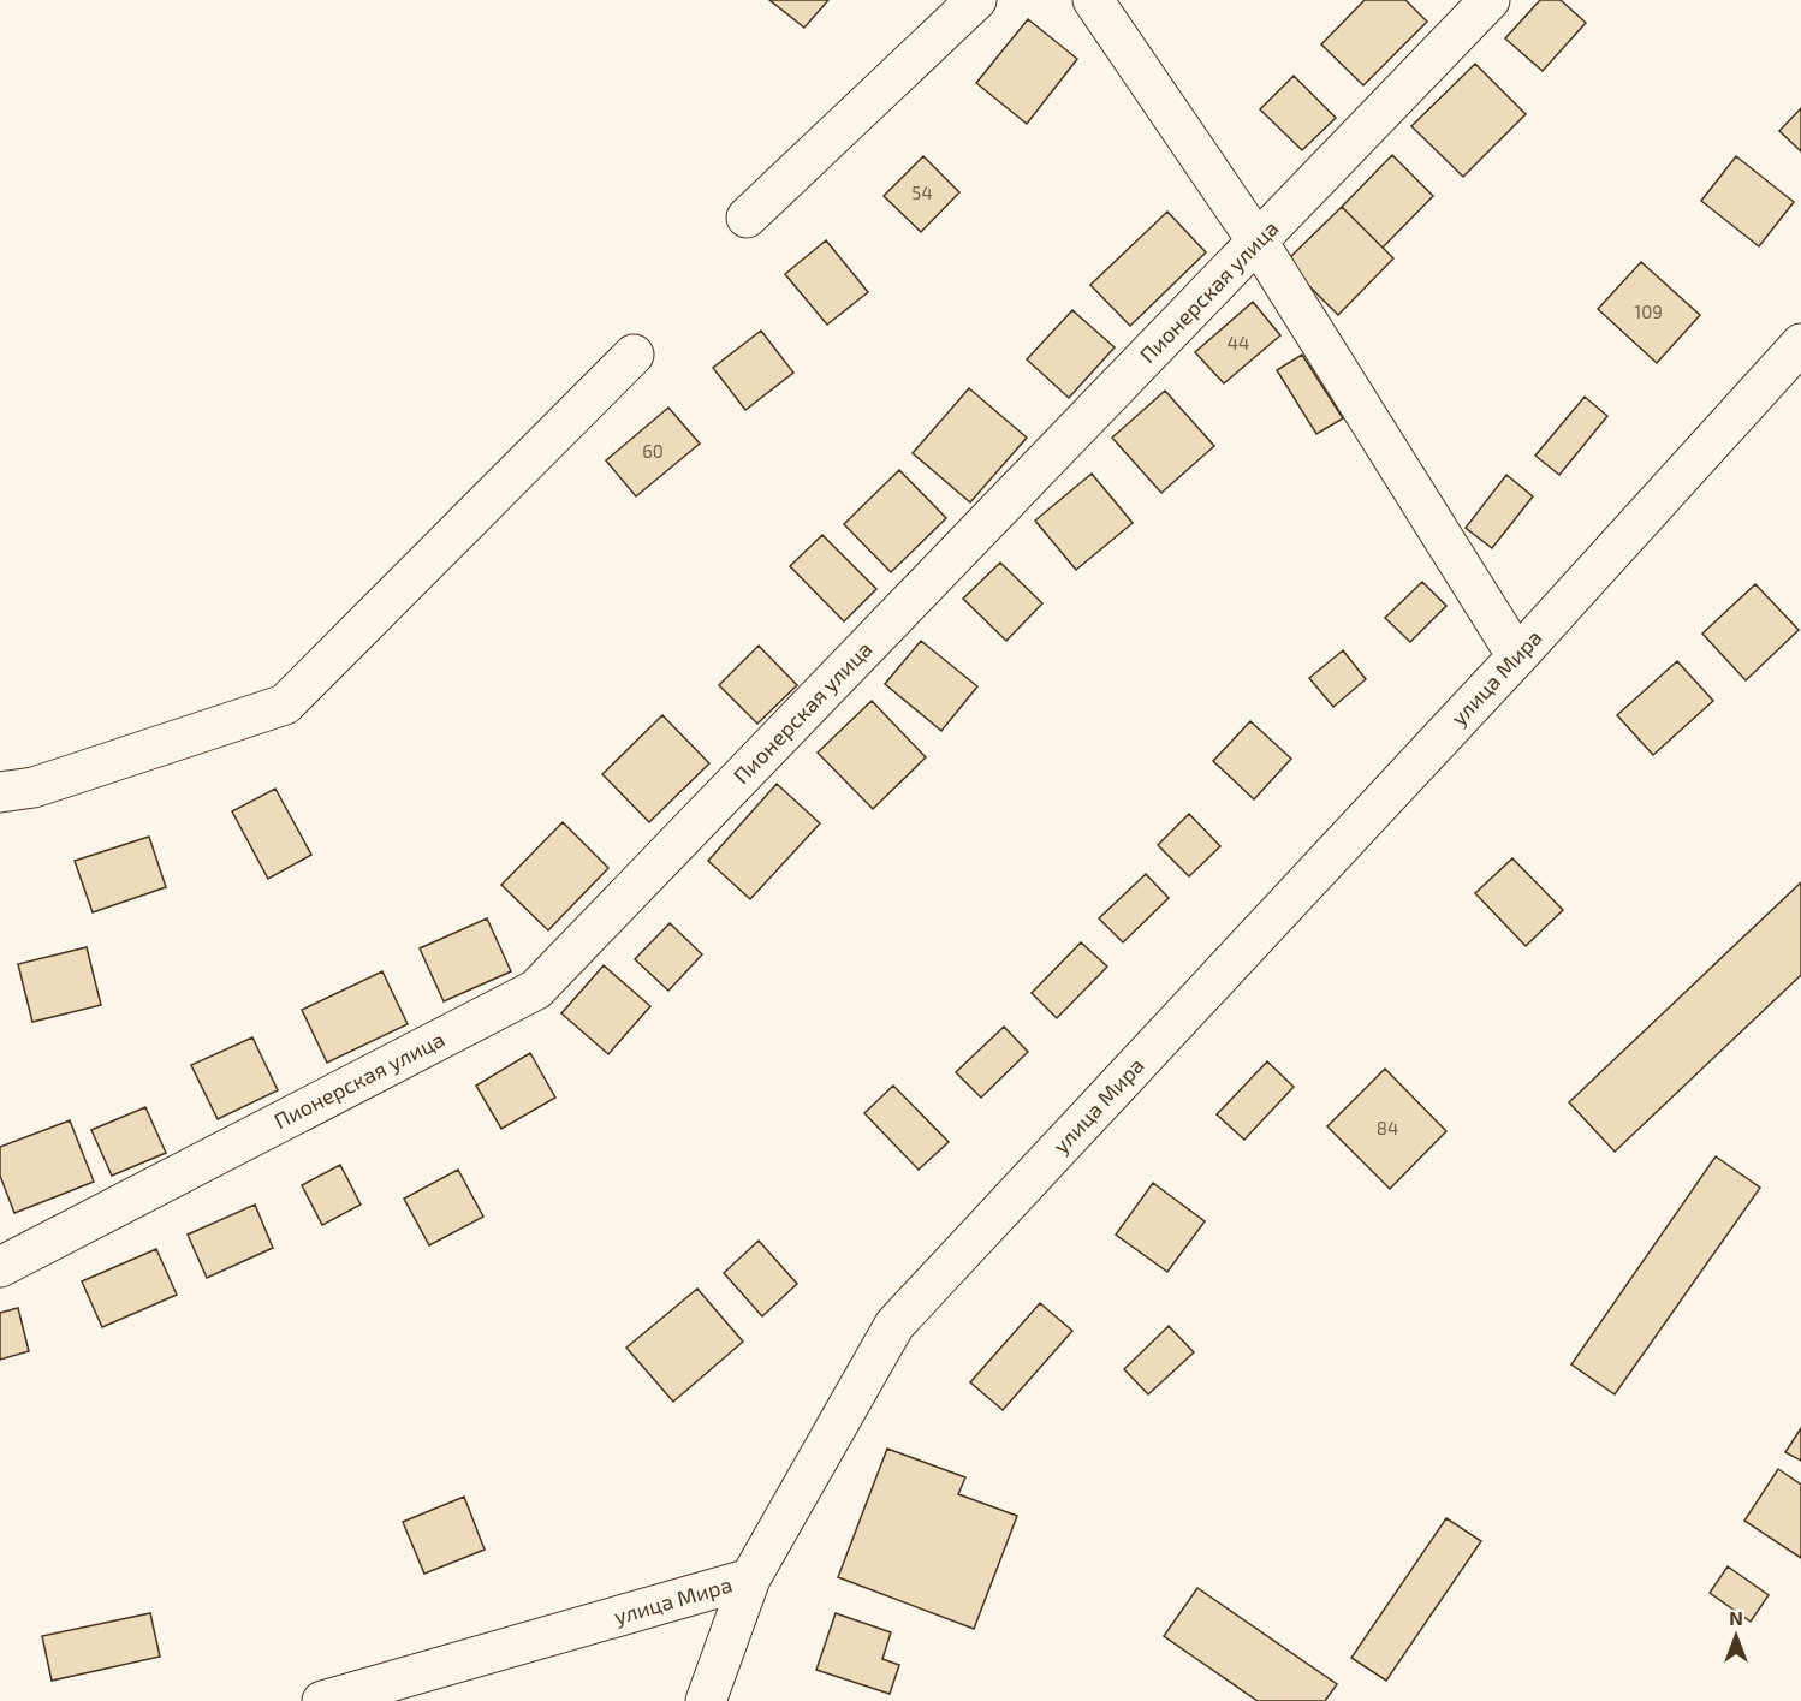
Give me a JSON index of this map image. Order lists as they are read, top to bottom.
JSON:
{
  "streets": {
    "street": ["Пионерская улица", "улица Мира"]
  },
  "house_numbers": [
    "54",
    "109",
    "44",
    "60",
    "84"
  ],
  "north": "top"
}
